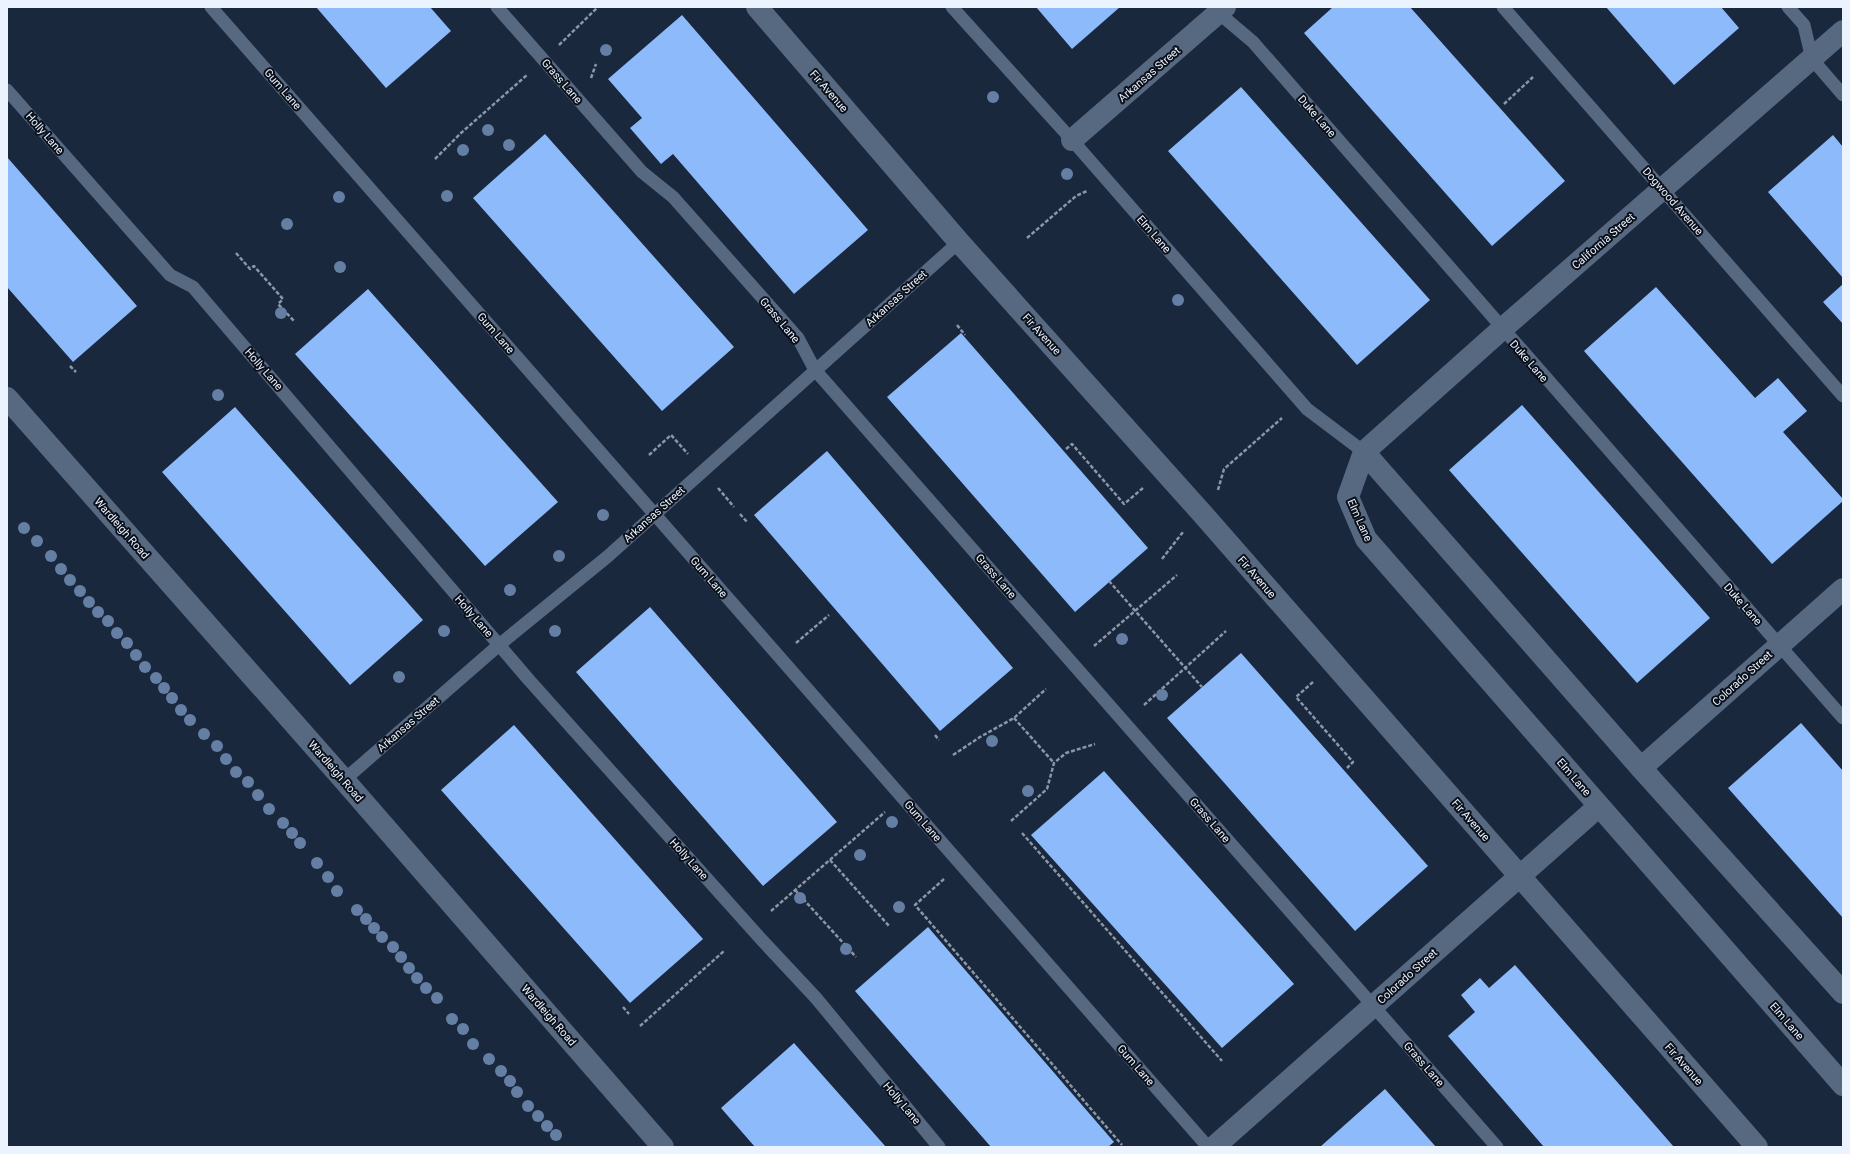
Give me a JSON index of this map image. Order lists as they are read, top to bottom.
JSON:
{
  "streets": {
    "street": [
      "Arkansas Street",
      "Fir Avenue",
      "Elm Lane",
      "California Street",
      "Wardleigh Road",
      "Colorado Street"
    ],
    "lane": [
      "Grass Lane",
      "Gum Lane",
      "Duke Lane",
      "Holly Lane",
      "Dogwood Avenue"
    ]
  },
  "crossings": [
    ["Arkansas Street", "Grass Lane"],
    ["Arkansas Street", "Gum Lane"],
    ["Arkansas Street", "Fir Avenue"],
    ["Arkansas Street", "Duke Lane"],
    ["Arkansas Street", "Holly Lane"],
    ["Arkansas Street", "Elm Lane"],
    ["Arkansas Street", "Wardleigh Road"],
    ["Grass Lane", "Colorado Street"],
    ["Fir Avenue", "Colorado Street"],
    ["Duke Lane", "California Street"],
    ["Duke Lane", "Colorado Street"],
    ["Dogwood Avenue", "California Street"],
    ["Elm Lane", "California Street"],
    ["Elm Lane", "Colorado Street"]
  ]
}
